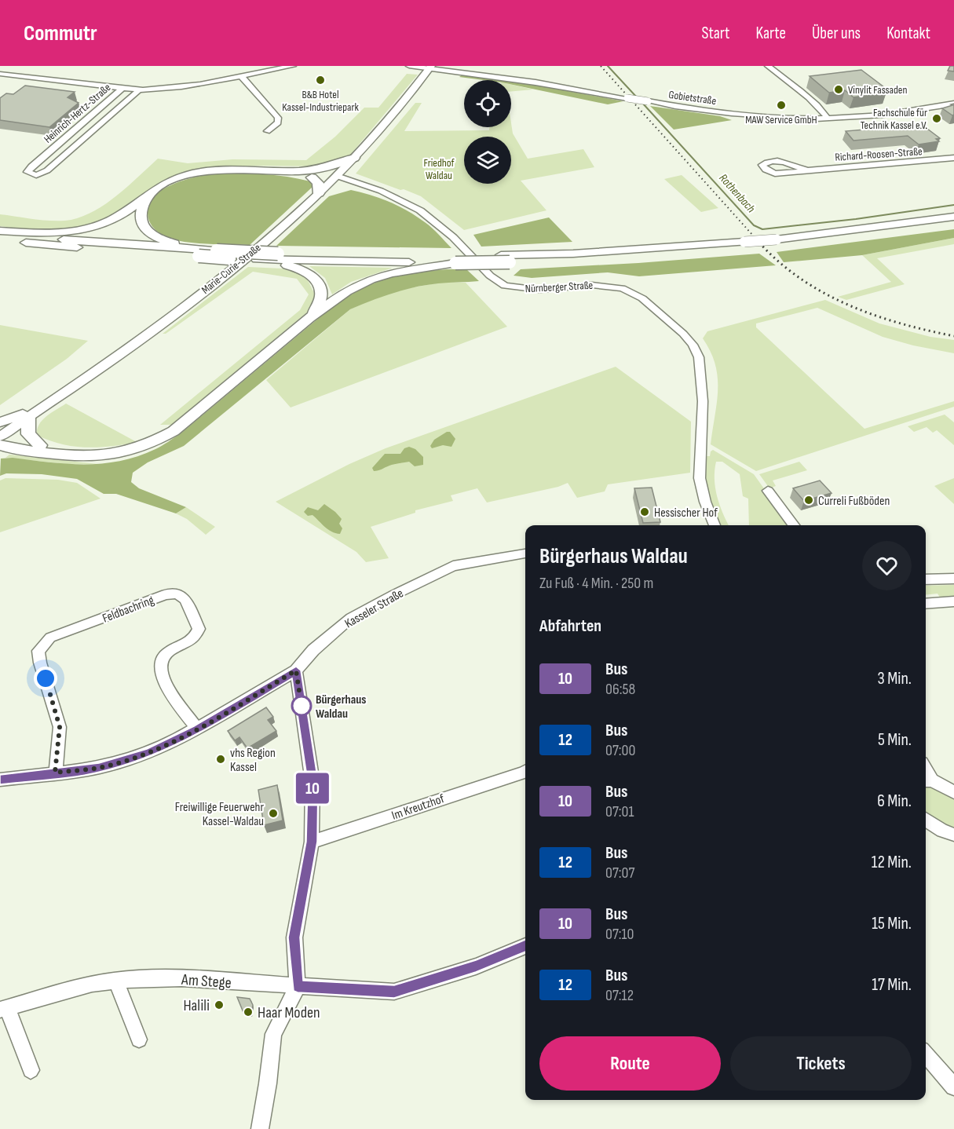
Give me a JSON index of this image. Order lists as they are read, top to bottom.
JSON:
{
  "streets": {
    "main road": ["Marie-Curie-Straße"],
    "street": [
      "Gobietstraße",
      "Heinrich-Hertz-Straße",
      "Richard-Roosen-Straße",
      "Nürnberger Straße",
      "Kasseler Straße",
      "Feldbachring",
      "Im Kreutzhof",
      "Am Stege"
    ]
  },
  "crossings": [
    ["Gobietstraße", "Marie-Curie-Straße"],
    ["Marie-Curie-Straße", "Nürnberger Straße"],
    ["Kasseler Straße", "Feldbachring"]
  ],
  "water": ["Rothenbach"],
  "parks": ["Friedhof Waldau"],
  "places": [
    "B&B Hotel Kassel-Industriepark",
    "Vinylit Fassaden",
    "MAW Service GmbH",
    "Fachschule für Technik Kassel e.V.",
    "Curreli Fußböden",
    "Hessischer Hof",
    "Bürgerhaus Waldau",
    "vhs Region Kassel",
    "Freiwillige Feuerwehr Kassel-Waldau",
    "Halili",
    "Haar Moden"
  ],
  "lines": ["bus line 10"],
  "page": {
    "header": "Commutr",
    "nav": [
      "Start",
      "Karte",
      "Über uns",
      "Kontakt"
    ],
    "on_map": "10",
    "heading": [
      ["Bürgerhaus Waldau", "Zu Fuß · 4 Min. · 250 m"],
      "Abfahrten"
    ],
    "list": [
      {
        "mark": "10",
        "name": "Bus",
        "note": "06:58",
        "value": "3 Min."
      },
      {
        "mark": "12",
        "name": "Bus",
        "note": "07:00",
        "value": "5 Min."
      },
      {
        "mark": "10",
        "name": "Bus",
        "note": "07:01",
        "value": "6 Min."
      },
      {
        "mark": "12",
        "name": "Bus",
        "note": "07:07",
        "value": "12 Min."
      },
      {
        "mark": "10",
        "name": "Bus",
        "note": "07:10",
        "value": "15 Min."
      },
      {
        "mark": "12",
        "name": "Bus",
        "note": "07:12",
        "value": "17 Min."
      }
    ],
    "buttons": ["Route", "Tickets"]
  }
}
